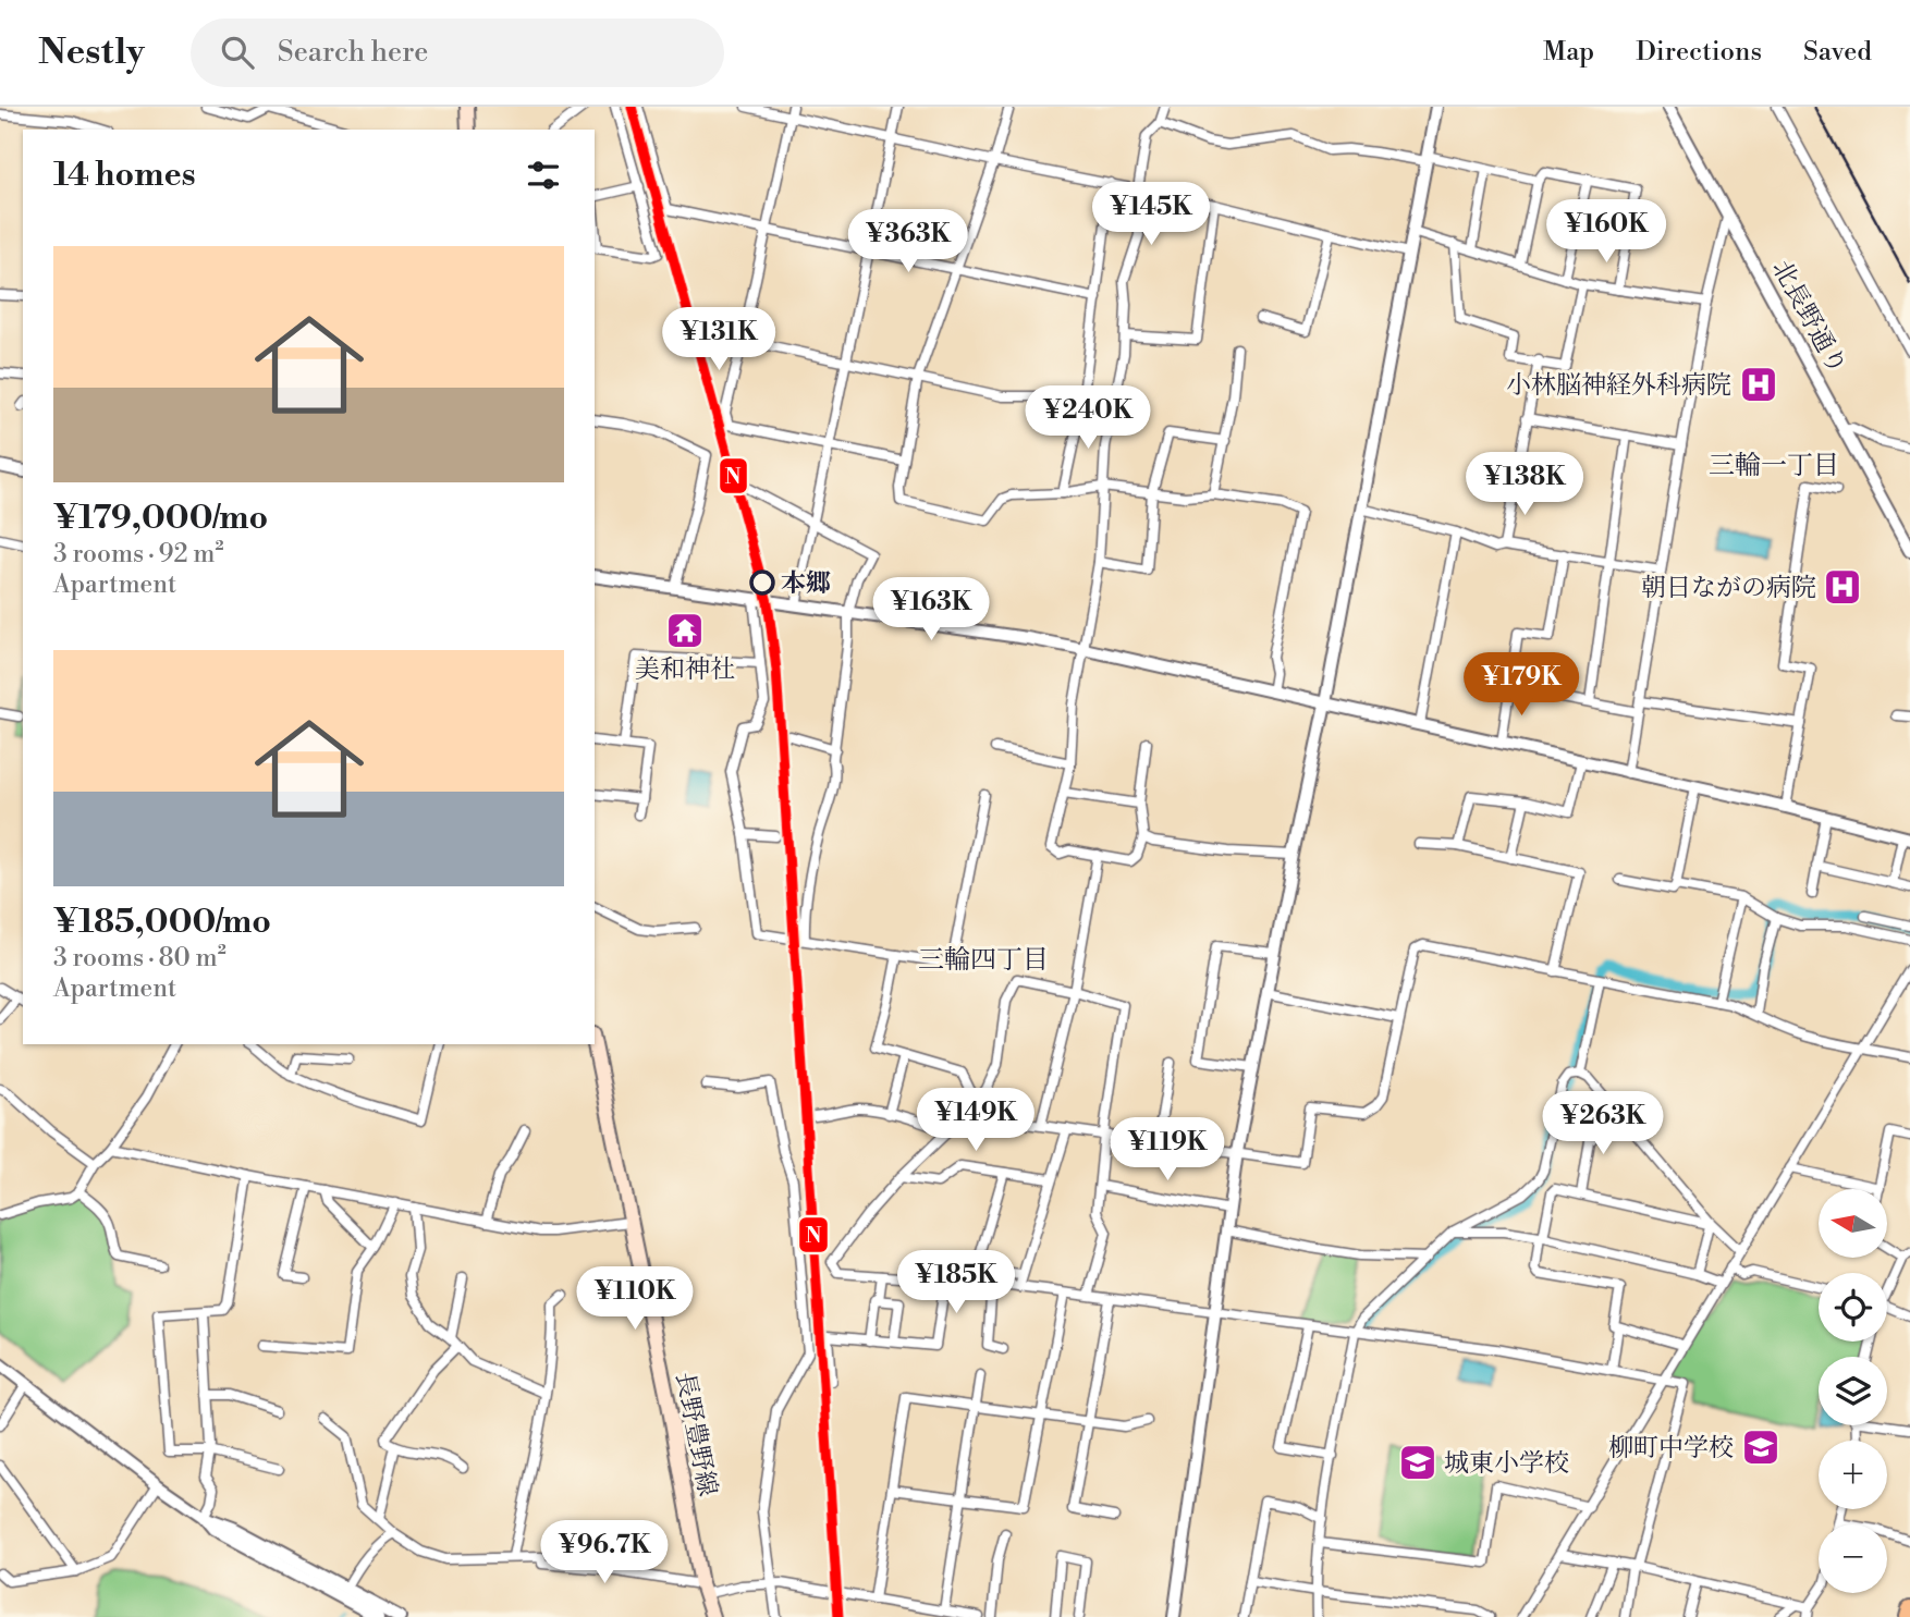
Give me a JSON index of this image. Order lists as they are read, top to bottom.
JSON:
{
  "streets": {
    "main road": ["長野豊野線"],
    "street": ["北長野通り"]
  },
  "districts": ["三輪一丁目", "三輪四丁目"],
  "places": {
    "hospital": ["小林脳神経外科病院", "朝日ながの病院"],
    "other": ["本郷"],
    "temple": ["美和神社"],
    "school or university": ["柳町中学校", "城東小学校"]
  },
  "lines": ["transit line N"],
  "north": "left",
  "page": {
    "header": "Nestly",
    "search": "Search here",
    "nav": ["Map", "Directions", "Saved"],
    "heading": "14 homes",
    "price": [
      "¥145K",
      "¥160K",
      "¥363K",
      "¥131K",
      "¥240K",
      "¥138K",
      "¥163K",
      "¥179K",
      "¥149K",
      "¥263K",
      "¥119K",
      "¥185K",
      "¥110K",
      "¥96.7K"
    ],
    "list": [
      {
        "name": "¥179,000/mo",
        "note": "3 rooms · 92 m² · Apartment"
      },
      {
        "name": "¥185,000/mo",
        "note": "3 rooms · 80 m² · Apartment"
      }
    ],
    "map_buttons": ["+", "−"]
  }
}
